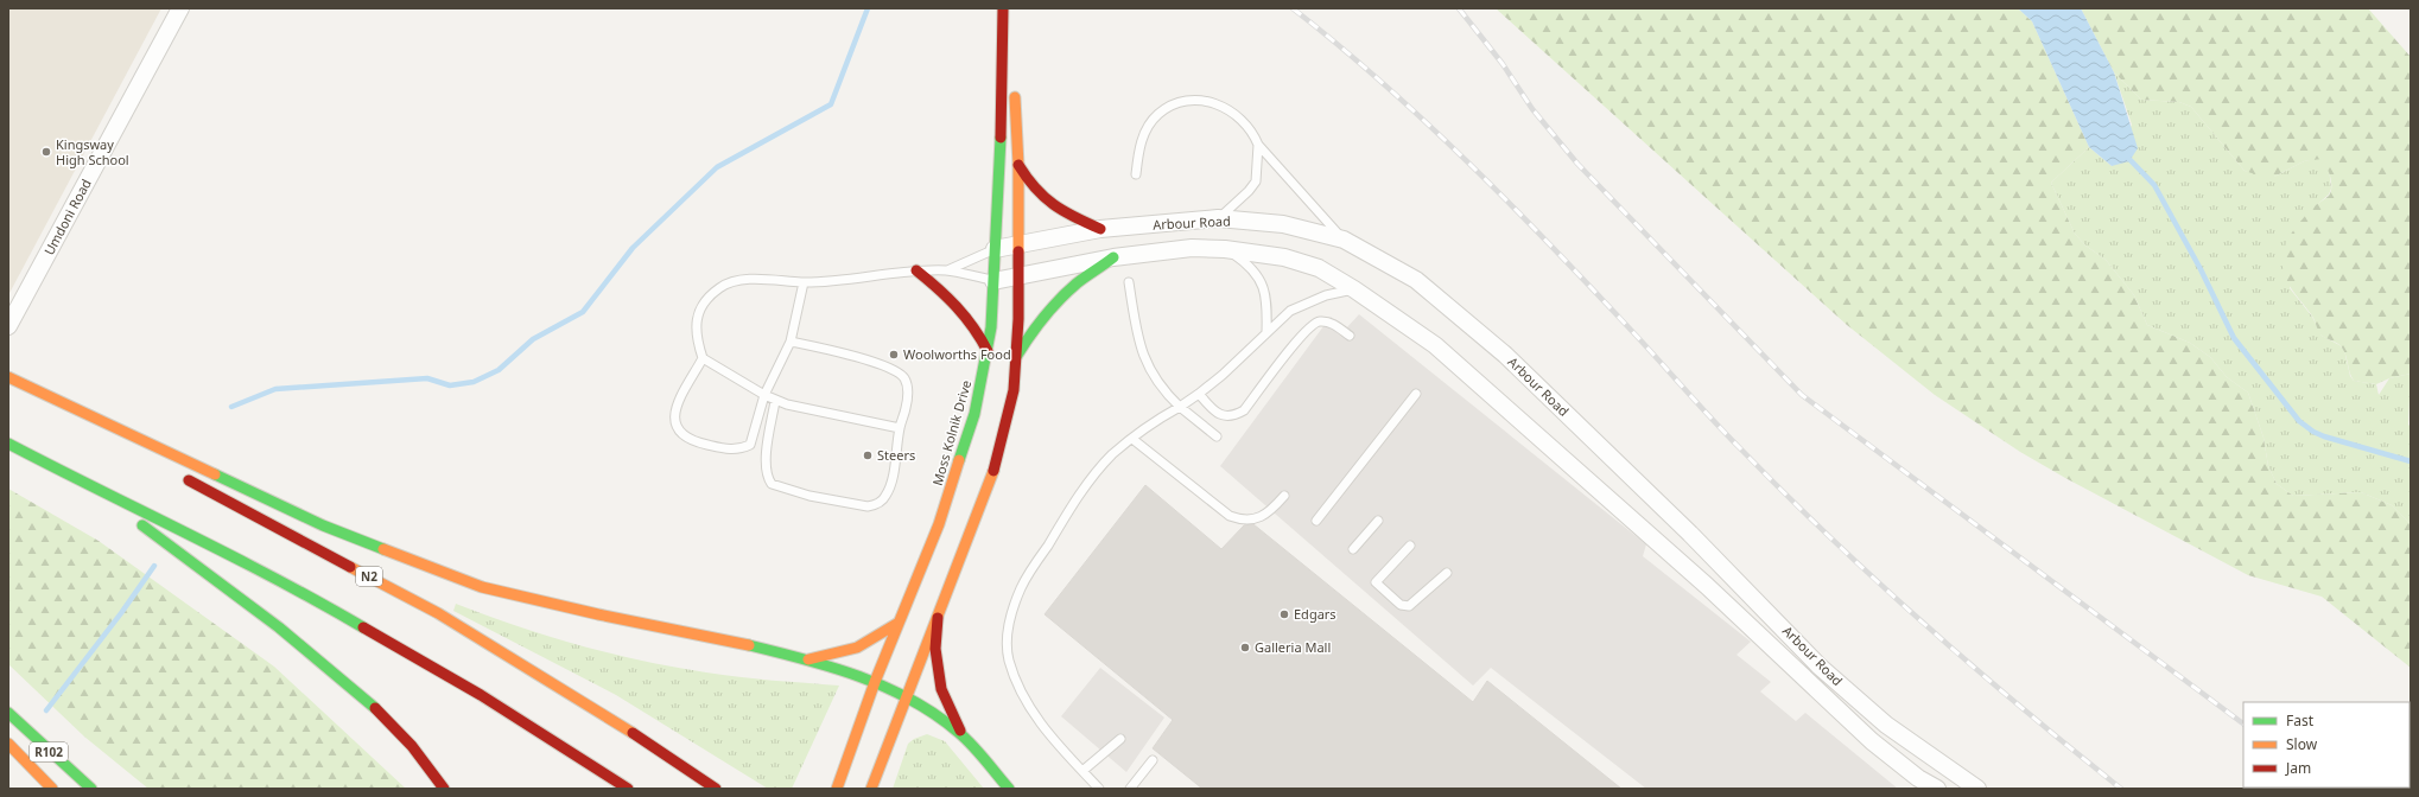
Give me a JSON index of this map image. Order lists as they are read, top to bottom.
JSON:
{
  "streets": {
    "main road": ["Moss Kolnik Drive", "N2", "R102"],
    "street": ["Umdoni Road", "Arbour Road"]
  },
  "crossings": [
    ["Arbour Road", "Moss Kolnik Drive"]
  ],
  "places": [
    "Kingsway High School",
    "Woolworths Food",
    "Steers",
    "Edgars",
    "Galleria Mall"
  ],
  "legend": ["Fast", "Slow", "Jam"]
}
